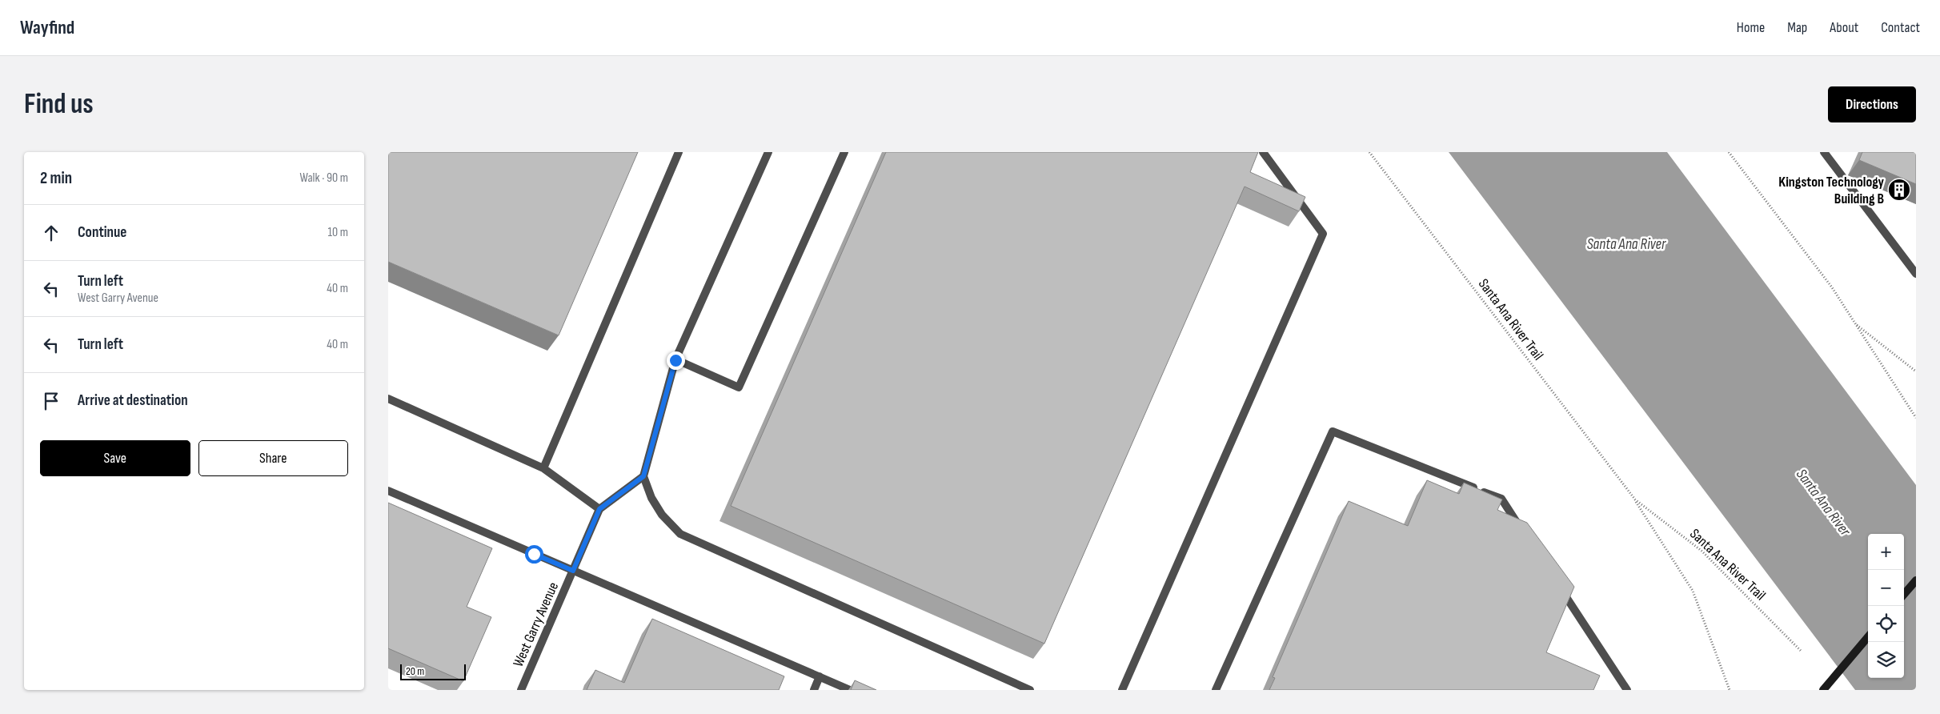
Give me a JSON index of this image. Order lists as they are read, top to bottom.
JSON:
{
  "streets": {
    "street": ["West Garry Avenue"],
    "path": ["Santa Ana River Trail"]
  },
  "water": ["Santa Ana River"],
  "places": {
    "building": ["Kingston Technology Building B"]
  },
  "scale_bar": "20 m",
  "page": {
    "header": "Wayfind",
    "nav": [
      "Home",
      "Map",
      "About",
      "Contact"
    ],
    "buttons": [
      "Directions",
      ["Save", "Share"]
    ],
    "title": "Find us",
    "heading": ["2 min", "Walk · 90 m"],
    "list": [
      ["Continue", "10 m"],
      ["Turn left", "West Garry Avenue", "40 m"],
      ["Turn left", "40 m"],
      "Arrive at destination"
    ],
    "map_buttons": ["+", "−"],
    "scale": "20 m"
  }
}
